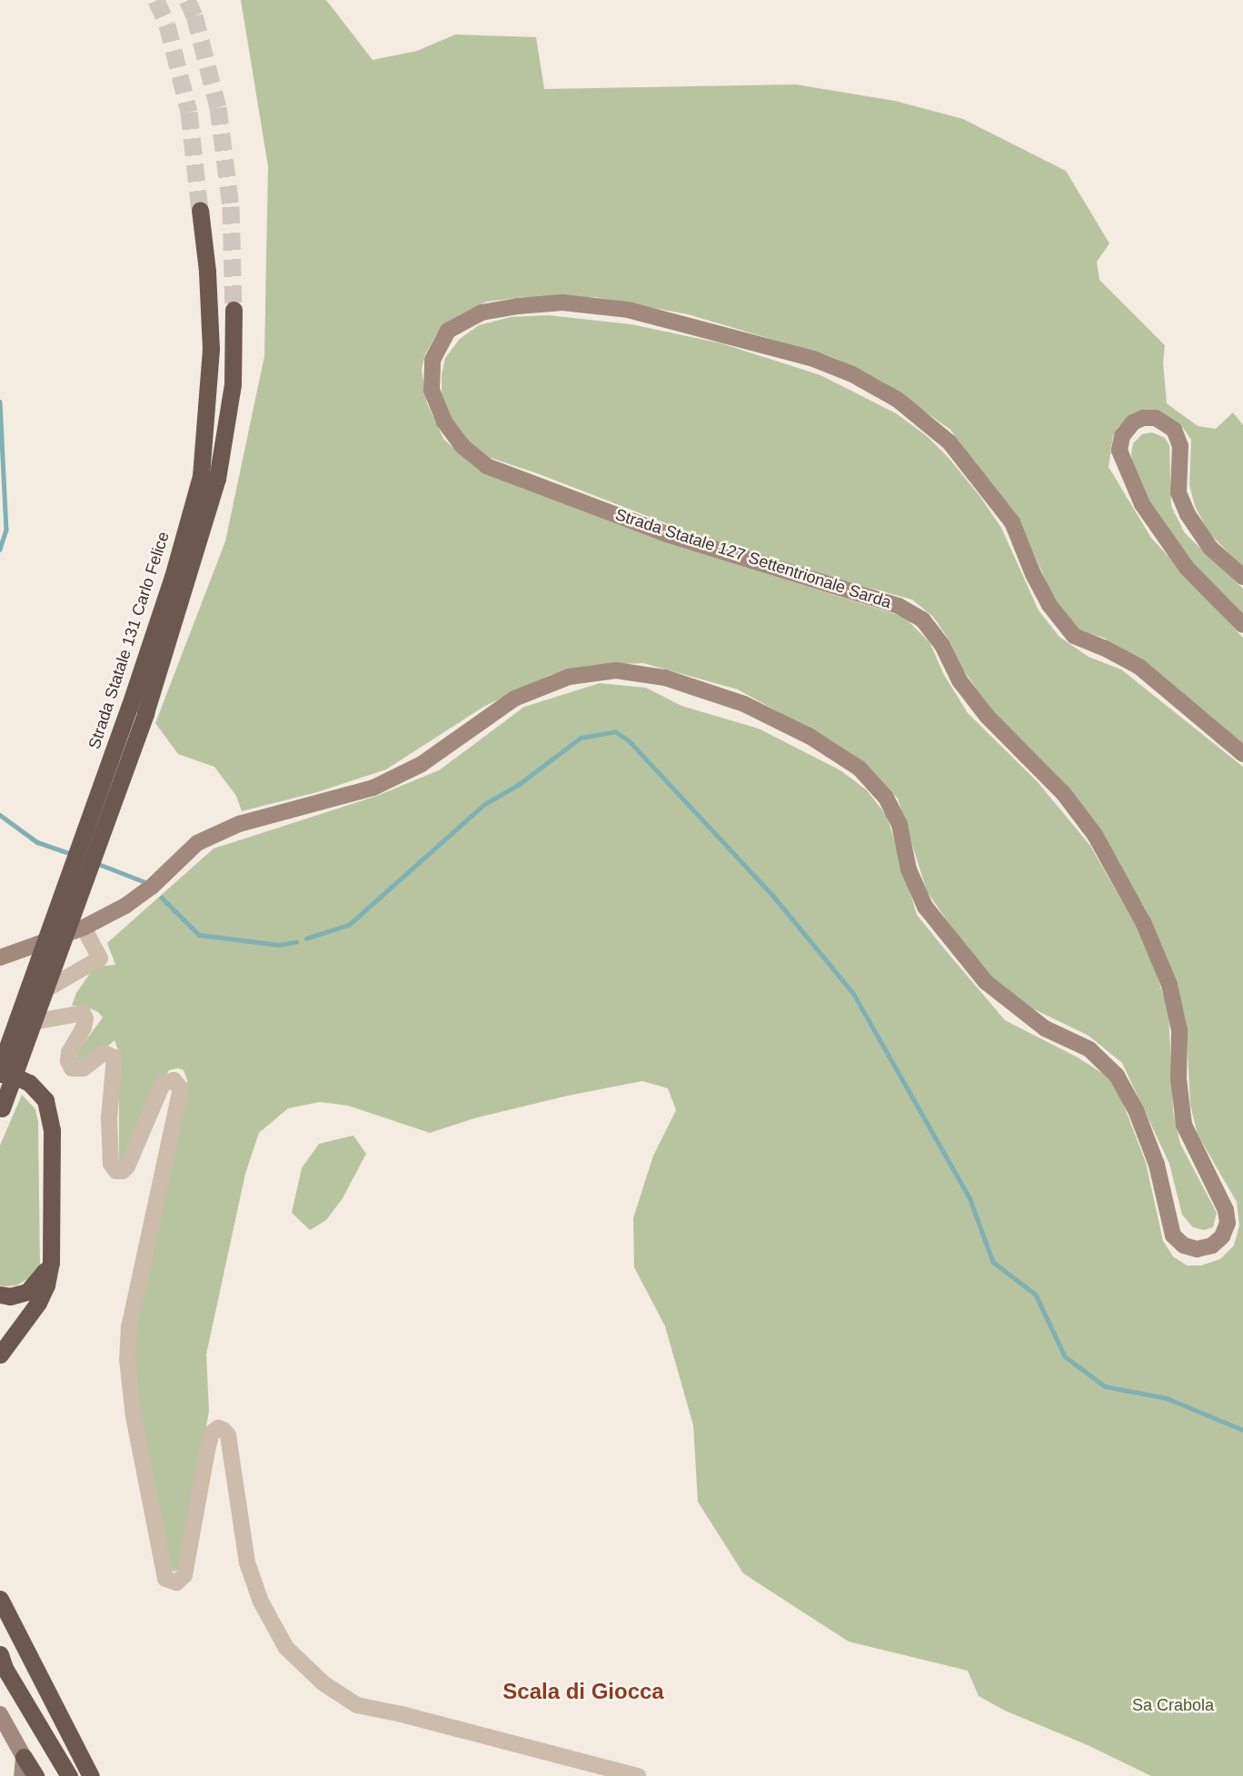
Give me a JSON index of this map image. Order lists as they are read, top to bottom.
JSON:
{
  "streets": {
    "highway": ["Strada Statale 131 Carlo Felice"],
    "main road": ["Strada Statale 127 Settentrionale Sarda"]
  },
  "districts": ["Scala di Giocca"],
  "parks": ["Sa Crabola"]
}
